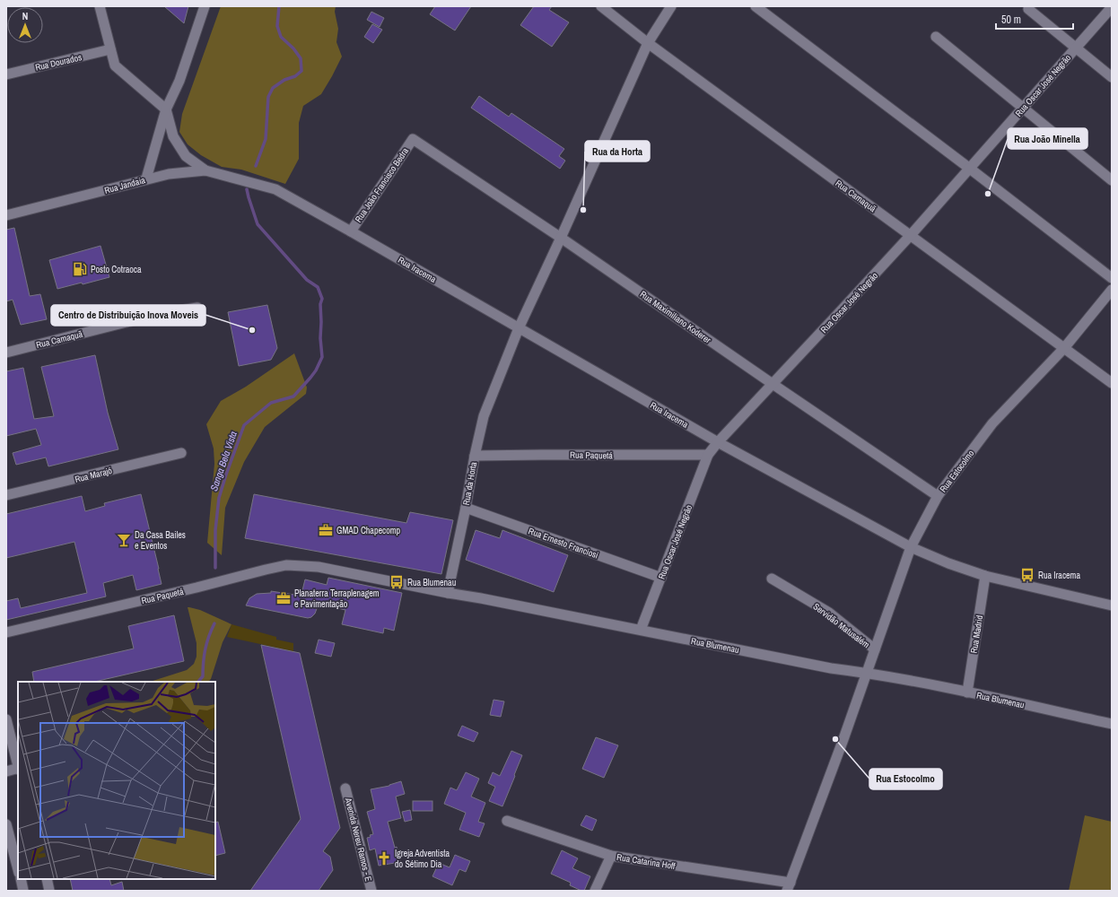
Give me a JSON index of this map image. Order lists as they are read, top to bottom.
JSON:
{
  "streets": {
    "street": [
      "Rua Dourados",
      "Rua Oscar José Negrão",
      "Rua Jandaia",
      "Rua João Francisco Bedra",
      "Rua Camaquã",
      "Rua Iracema",
      "Rua Maximiliano Koderer",
      "Rua Paquetá",
      "Rua Estocolmo",
      "Rua Marajó",
      "Rua da Horta",
      "Rua Ernesto Franciosi",
      "Servidão Matusalém",
      "Rua Madrid",
      "Rua Blumenau",
      "Avenida Nereu Ramos - E",
      "Rua Catarina Hoff"
    ]
  },
  "crossings": [
    ["Rua Oscar José Negrão", "Rua Camaquã"],
    ["Rua Oscar José Negrão", "Rua Iracema"],
    ["Rua Oscar José Negrão", "Rua Maximiliano Koderer"],
    ["Rua Oscar José Negrão", "Rua Paquetá"],
    ["Rua Oscar José Negrão", "Rua Ernesto Franciosi"],
    ["Rua Oscar José Negrão", "Rua Blumenau"],
    ["Rua Jandaia", "Rua Iracema"],
    ["Rua João Francisco Bedra", "Rua Iracema"],
    ["Rua João Francisco Bedra", "Rua Maximiliano Koderer"],
    ["Rua Camaquã", "Rua Estocolmo"],
    ["Rua Camaquã", "Rua da Horta"],
    ["Rua Iracema", "Rua Estocolmo"],
    ["Rua Iracema", "Rua da Horta"],
    ["Rua Iracema", "Rua Madrid"],
    ["Rua Maximiliano Koderer", "Rua Estocolmo"],
    ["Rua Maximiliano Koderer", "Rua da Horta"],
    ["Rua Paquetá", "Rua da Horta"],
    ["Rua Paquetá", "Rua Blumenau"],
    ["Rua Estocolmo", "Servidão Matusalém"],
    ["Rua Estocolmo", "Rua Blumenau"],
    ["Rua Estocolmo", "Rua Catarina Hoff"],
    ["Rua da Horta", "Rua Ernesto Franciosi"],
    ["Rua da Horta", "Rua Blumenau"],
    ["Rua Madrid", "Rua Blumenau"]
  ],
  "water": ["Sanga Bela Vista"],
  "places": {
    "other": [
      "Rua João Minella",
      "Rua da Horta",
      "Centro de Distribuição Inova Moveis",
      "Rua Estocolmo"
    ],
    "fuel station": ["Posto Cotraoca"],
    "office": ["GMAD Chapecomp", "Planaterra Terraplenagem e Pavimentação"],
    "bar": ["Da Casa Bailes e Eventos"],
    "bus stop": ["Rua Iracema", "Rua Blumenau"],
    "church": ["Igreja Adventista do Sétimo Dia"]
  },
  "scale_bar": "50 m",
  "north": "top"
}
